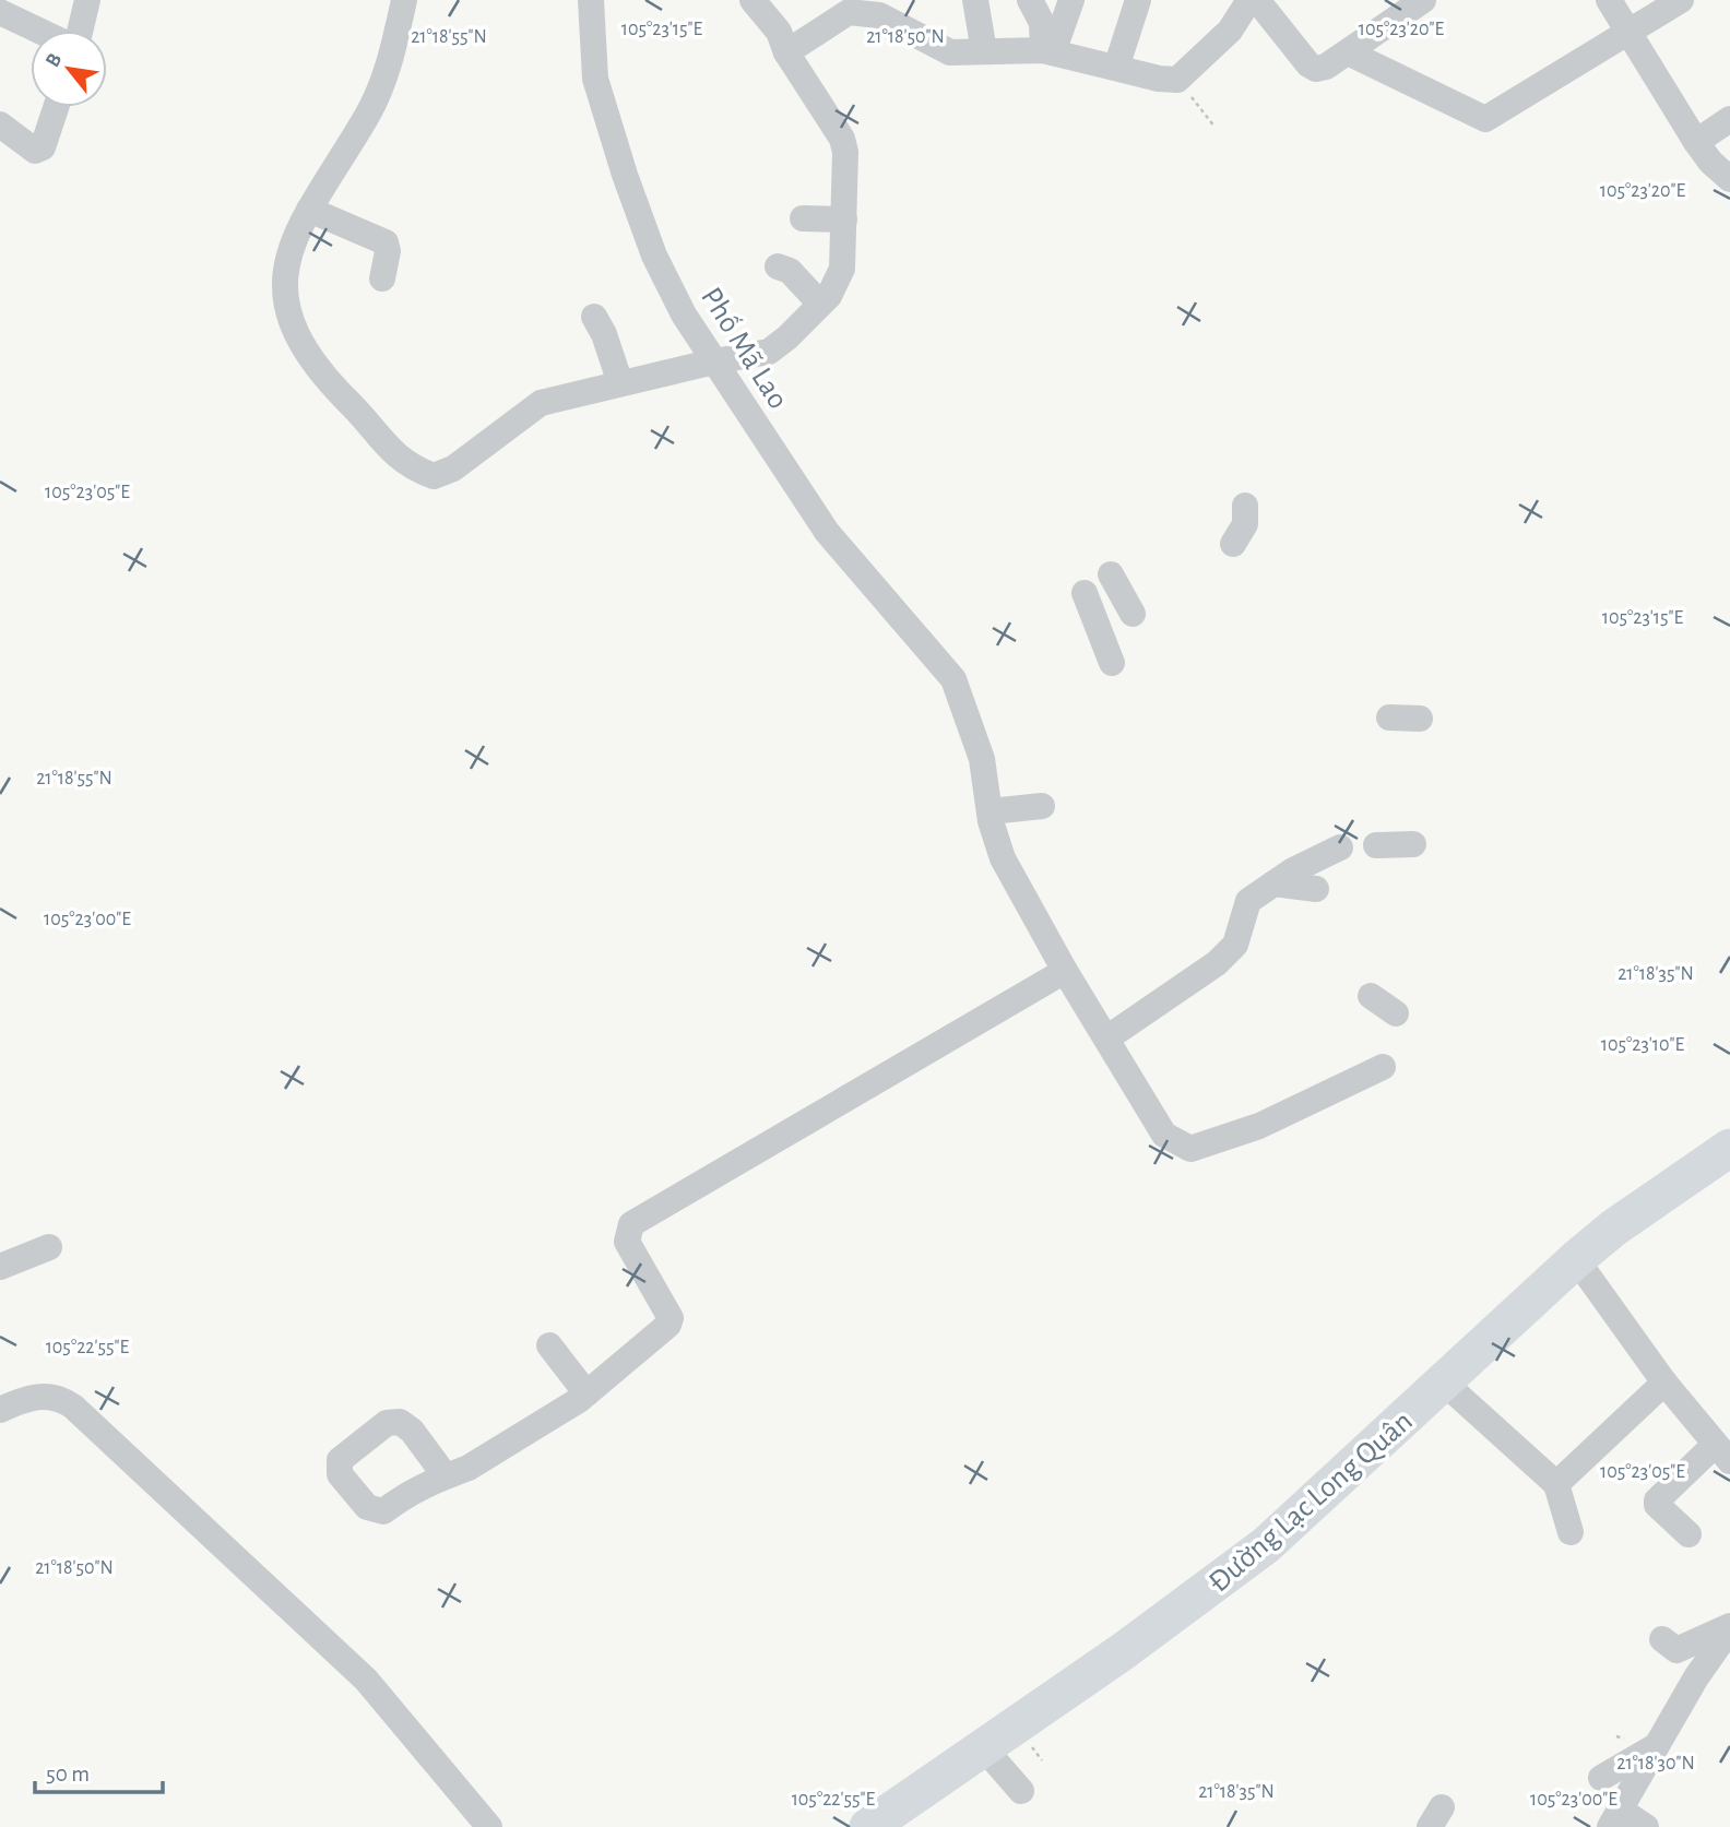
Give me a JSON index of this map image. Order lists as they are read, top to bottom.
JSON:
{
  "streets": {
    "highway": ["Đường Lạc Long Quân"],
    "street": ["Phố Mã Lao"]
  },
  "scale_bar": "50 m",
  "north": "top left",
  "coordinates": [
    "105°23'15\"E",
    "105°23'20\"E",
    "21°18'50\"N",
    "21°18'55\"N",
    "105°23'05\"E",
    "105°23'00\"E",
    "21°18'35\"N",
    "105°23'10\"E",
    "105°22'55\"E",
    "21°18'30\"N"
  ]
}
